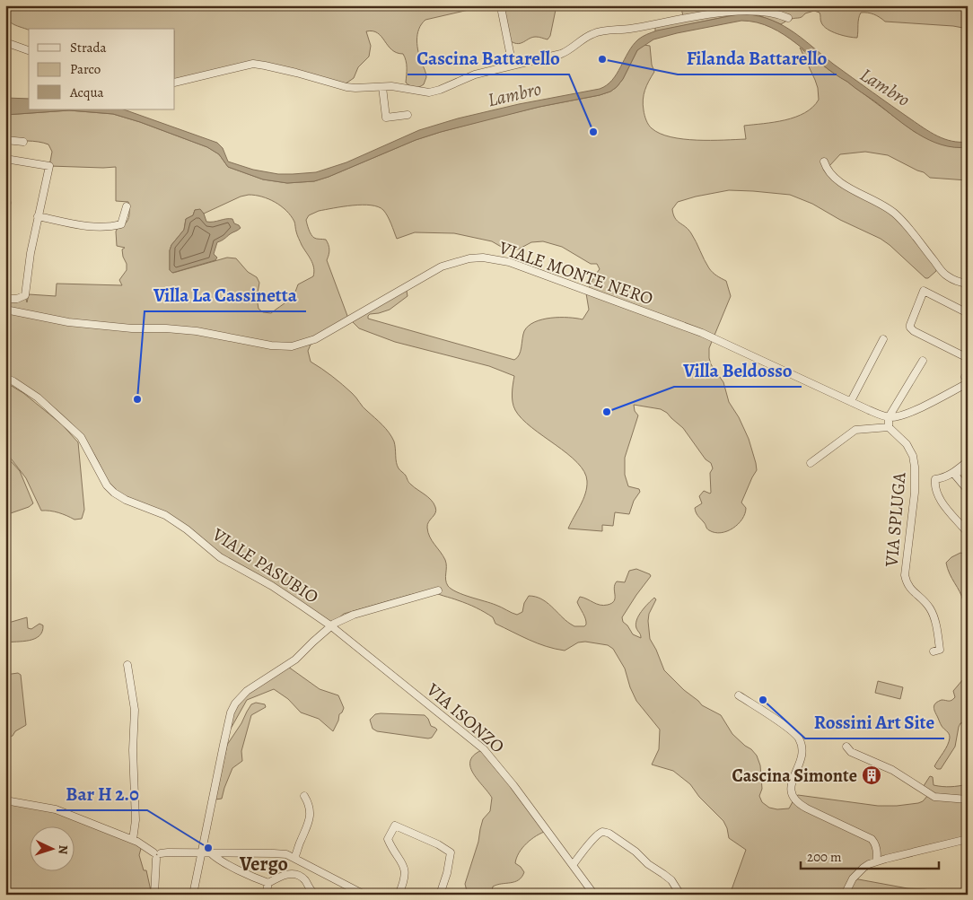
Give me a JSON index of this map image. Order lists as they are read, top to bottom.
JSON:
{
  "streets": {
    "street": [
      "VIALE MONTE NERO",
      "VIA SPLUGA",
      "VIALE PASUBIO",
      "VIA ISONZO"
    ]
  },
  "crossings": [
    ["VIALE PASUBIO", "VIA ISONZO"]
  ],
  "districts": ["Vergo"],
  "water": ["Lambro"],
  "places": {
    "other": [
      "Filanda Battarello",
      "Cascina Battarello",
      "Villa La Cassinetta",
      "Villa Beldosso",
      "Rossini Art Site",
      "Bar H 2.0"
    ],
    "building": ["Cascina Simonte"]
  },
  "legend": ["Strada", "Parco", "Acqua"],
  "scale_bar": "200 m",
  "north": "right"
}
